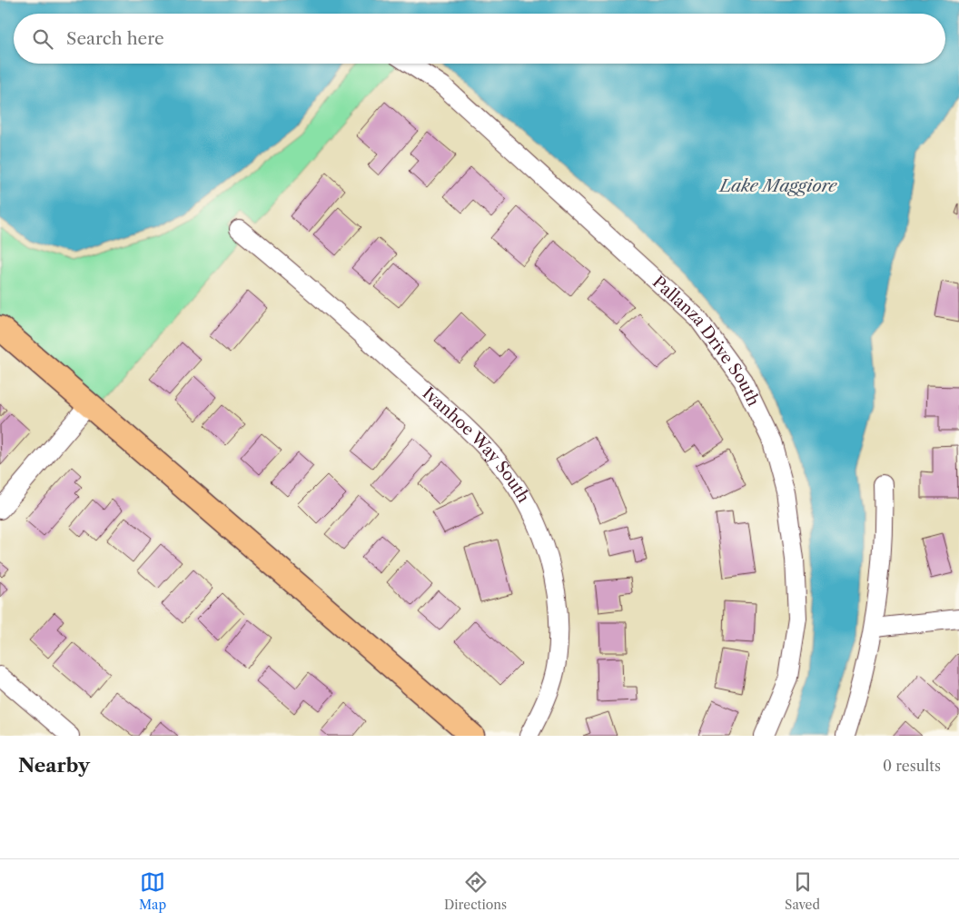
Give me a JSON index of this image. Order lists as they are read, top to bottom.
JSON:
{
  "streets": {
    "street": ["Pallanza Drive South", "Ivanhoe Way South"]
  },
  "water": ["Lake Maggiore"],
  "page": {
    "search": "Search here",
    "heading": ["Nearby", "0 results"],
    "nav": ["Map", "Directions", "Saved"]
  }
}
